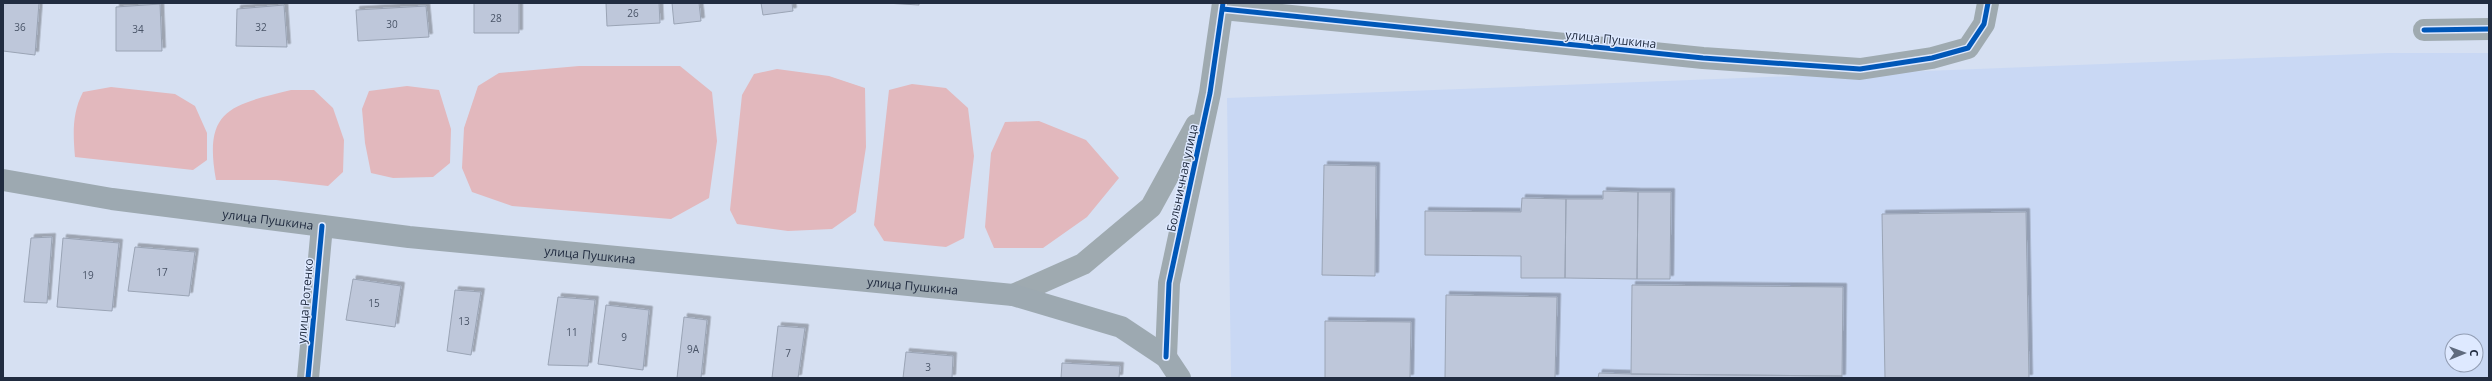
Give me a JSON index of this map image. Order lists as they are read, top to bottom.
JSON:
{
  "streets": {
    "main road": ["улица Пушкина"],
    "street": ["Больничная улица", "улица Ротенко"]
  },
  "crossings": [
    ["улица Пушкина", "Больничная улица"],
    ["улица Пушкина", "улица Ротенко"]
  ],
  "house_numbers": [
    "26",
    "28",
    "30",
    "36",
    "32",
    "34",
    "17",
    "19",
    "15",
    "13",
    "11",
    "9",
    "9А",
    "7",
    "3"
  ],
  "north": "right"
}
